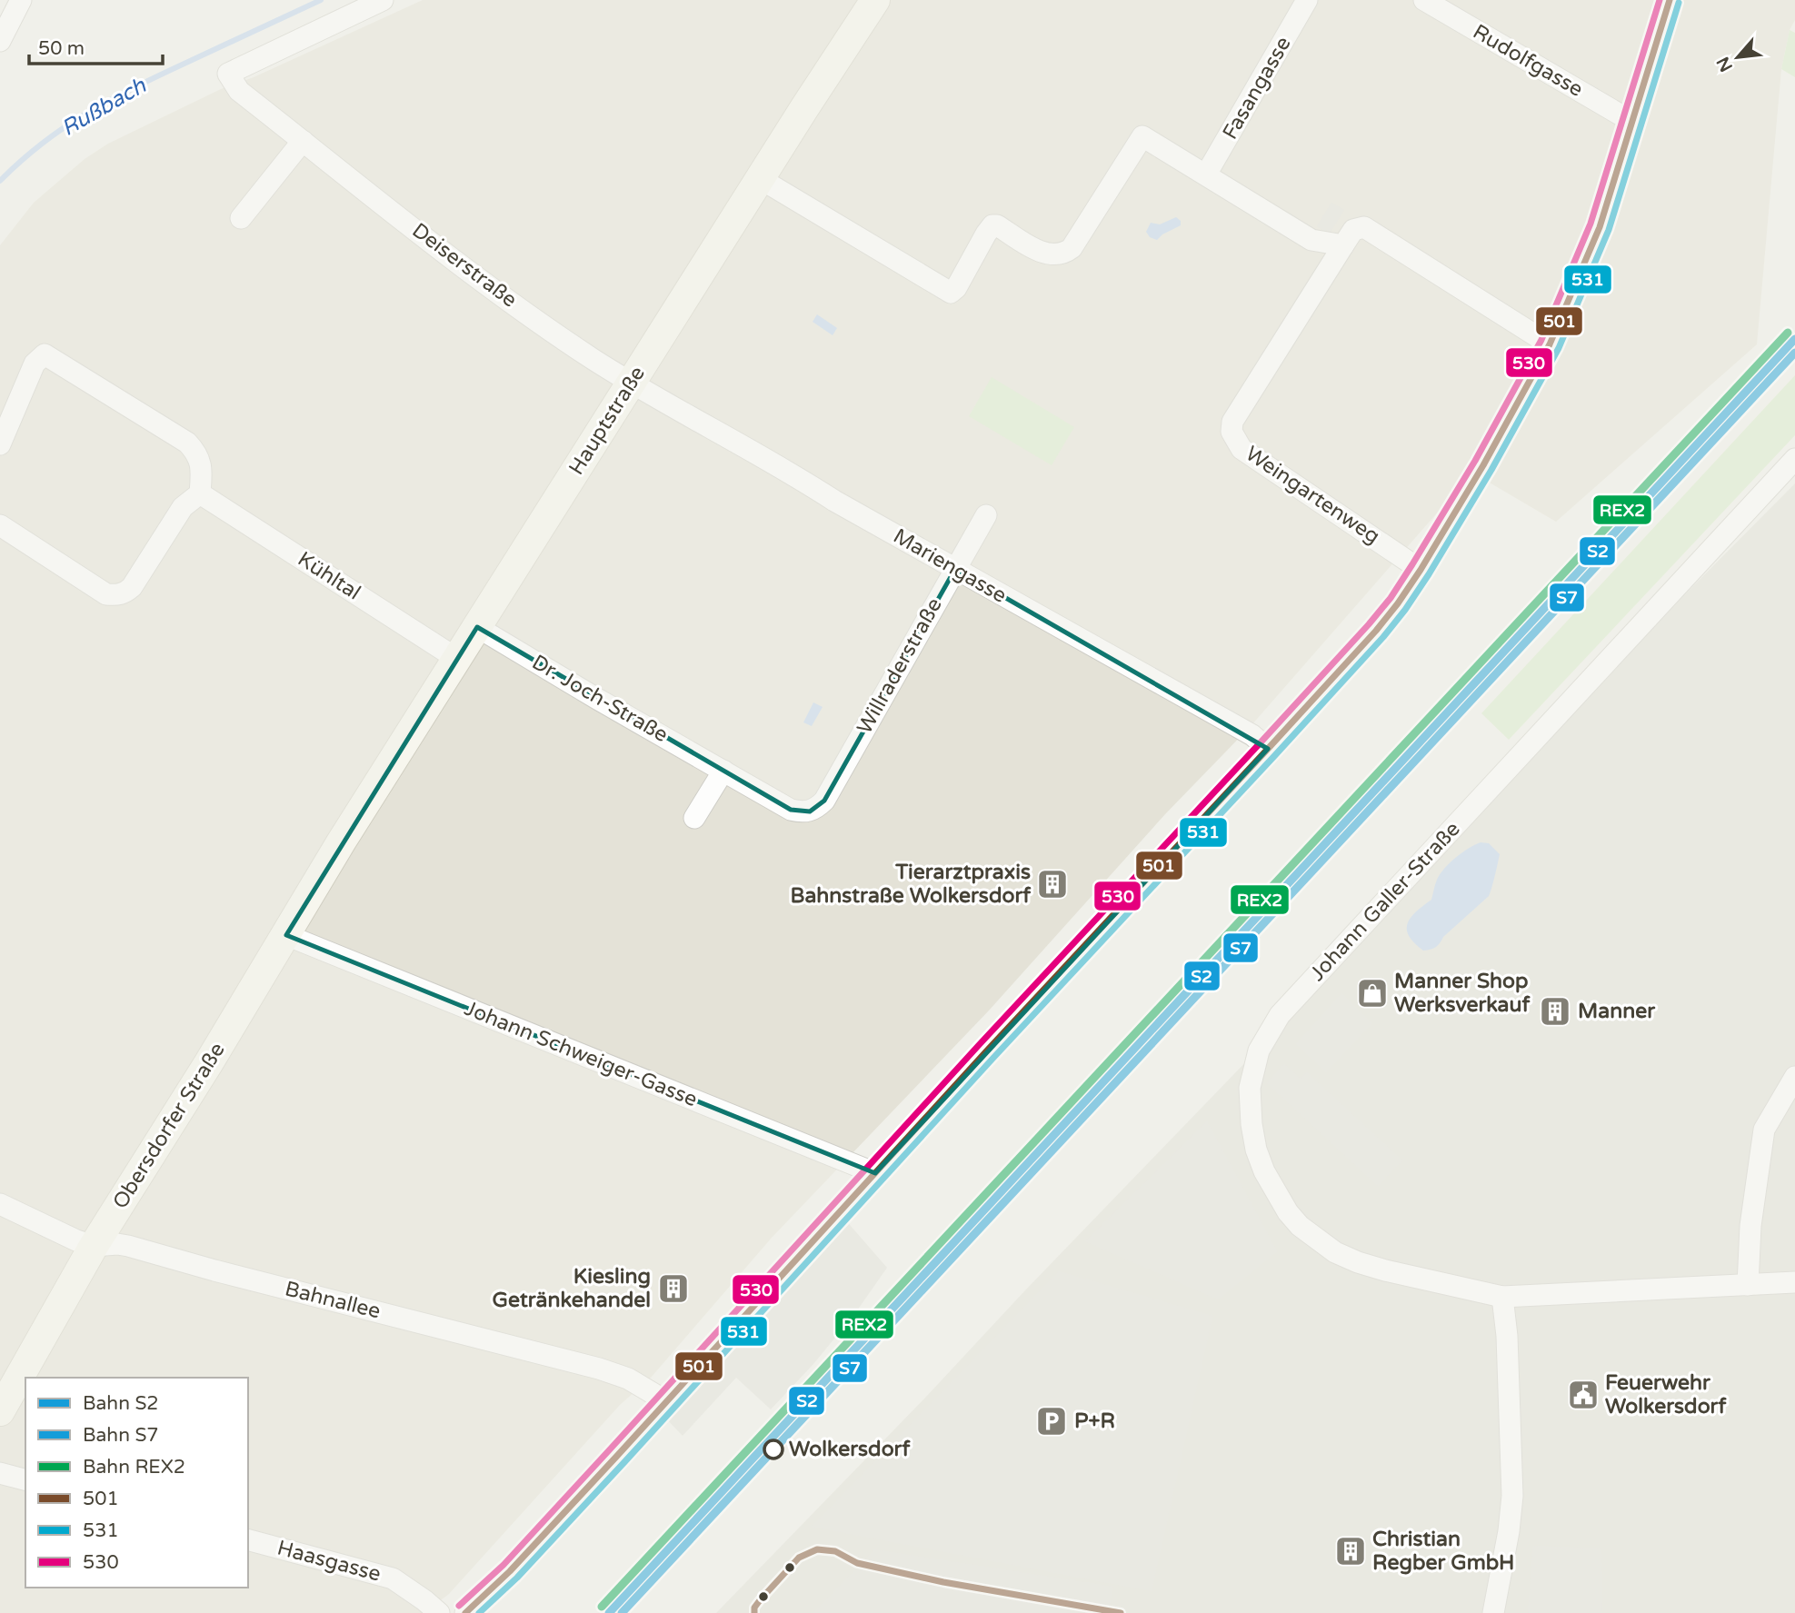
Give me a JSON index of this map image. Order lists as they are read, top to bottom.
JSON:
{
  "streets": {
    "main road": ["Hauptstraße", "Obersdorfer Straße"],
    "street": [
      "Rudolfgasse",
      "Fasangasse",
      "Deiserstraße",
      "Weingartenweg",
      "Mariengasse",
      "Kühltal",
      "Willraderstraße",
      "Dr. Joch-Straße",
      "Johann Galler-Straße",
      "Johann Schweiger-Gasse",
      "Bahnallee",
      "Haasgasse"
    ]
  },
  "crossings": [
    ["Deiserstraße", "Hauptstraße"],
    ["Deiserstraße", "Mariengasse"],
    ["Hauptstraße", "Mariengasse"],
    ["Hauptstraße", "Kühltal"],
    ["Hauptstraße", "Dr. Joch-Straße"],
    ["Hauptstraße", "Obersdorfer Straße"],
    ["Mariengasse", "Willraderstraße"],
    ["Willraderstraße", "Dr. Joch-Straße"],
    ["Johann Schweiger-Gasse", "Obersdorfer Straße"],
    ["Obersdorfer Straße", "Bahnallee"]
  ],
  "water": ["Rußbach"],
  "places": {
    "building": [
      "Tierarztpraxis Bahnstraße Wolkersdorf",
      "Manner",
      "Kiesling Getränkehandel",
      "Christian Regber GmbH"
    ],
    "shop": ["Manner Shop Werksverkauf"],
    "public building": ["Feuerwehr Wolkersdorf"],
    "parking": ["P+R"],
    "other": ["Wolkersdorf"]
  },
  "lines": [
    "transit line 501",
    "transit line 530",
    "transit line 531",
    "rail line REX2",
    "rail line S2",
    "rail line S7"
  ],
  "legend": [
    "Bahn S2",
    "Bahn S7",
    "Bahn REX2",
    "501",
    "531",
    "530"
  ],
  "scale_bar": "50 m",
  "north": "bottom left"
}
